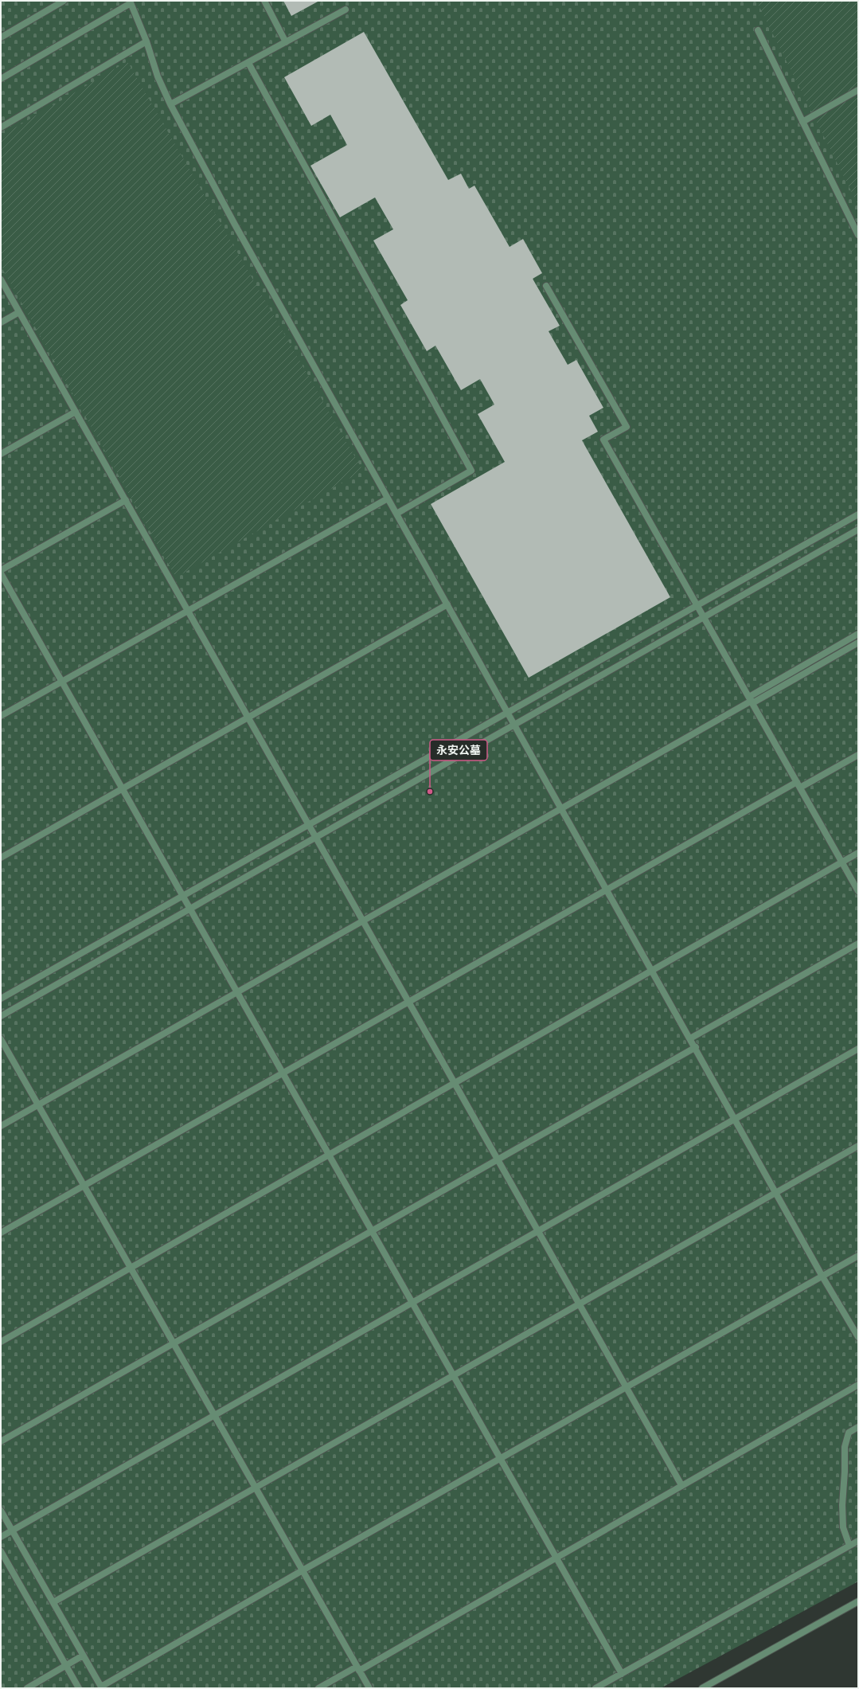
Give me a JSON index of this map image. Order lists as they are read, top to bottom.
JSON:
{
  "places": ["永安公墓"]
}
